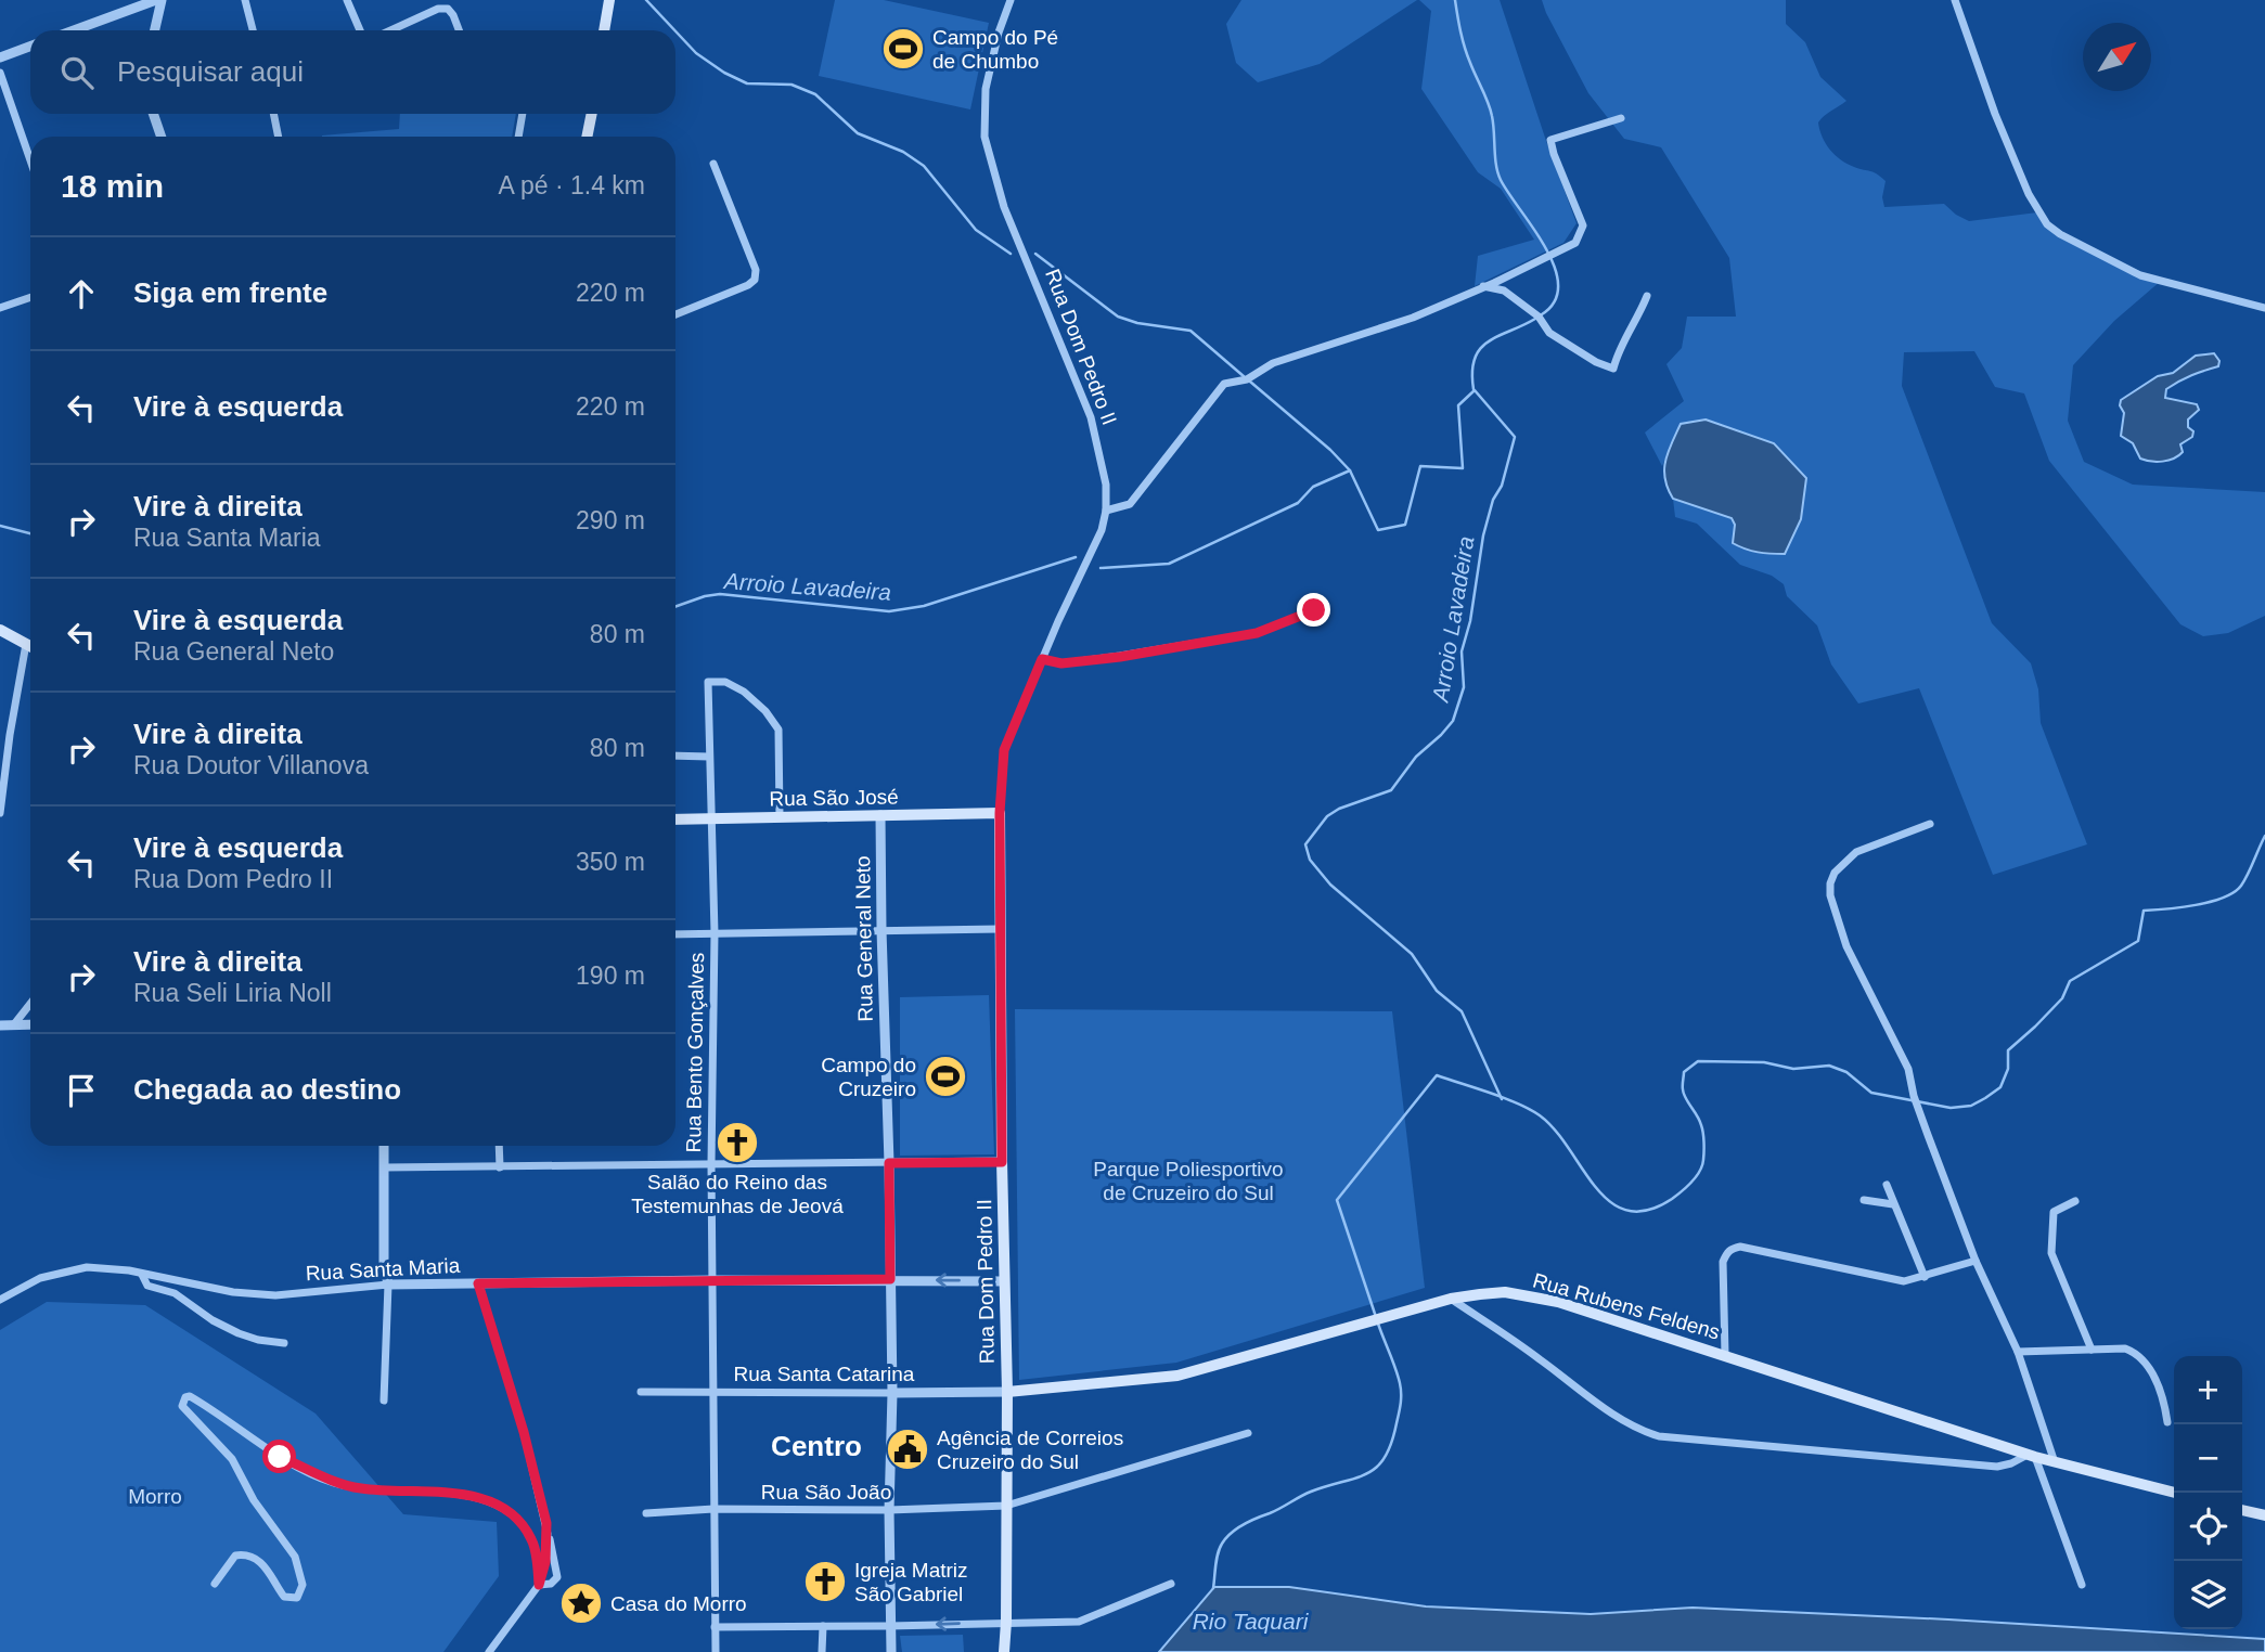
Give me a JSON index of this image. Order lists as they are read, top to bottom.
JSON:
{
  "streets": {
    "main road": ["Rua Dom Pedro II", "Rua São José", "Rua Rubens Feldens"],
    "street": [
      "Rua General Neto",
      "Rua Bento Gonçalves",
      "Rua Santa Maria",
      "Rua Santa Catarina",
      "Rua São João"
    ]
  },
  "crossings": [
    ["Rua Dom Pedro II", "Rua São José"],
    ["Rua Dom Pedro II", "Rua Santa Maria"],
    ["Rua Dom Pedro II", "Rua Rubens Feldens"],
    ["Rua Dom Pedro II", "Rua Santa Catarina"],
    ["Rua Dom Pedro II", "Rua São João"],
    ["Rua São José", "Rua General Neto"],
    ["Rua São José", "Rua Bento Gonçalves"],
    ["Rua General Neto", "Rua Santa Maria"],
    ["Rua General Neto", "Rua Santa Catarina"],
    ["Rua General Neto", "Rua São João"],
    ["Rua Bento Gonçalves", "Rua Santa Maria"],
    ["Rua Bento Gonçalves", "Rua Santa Catarina"],
    ["Rua Bento Gonçalves", "Rua São João"],
    ["Rua Rubens Feldens", "Rua Santa Catarina"]
  ],
  "districts": ["Centro"],
  "water": ["Arroio Lavadeira", "Rio Taquari"],
  "parks": ["Parque Poliesportivo de Cruzeiro do Sul", "Morro"],
  "places": {
    "sports": ["Campo do Pé de Chumbo", "Campo do Cruzeiro"],
    "church": ["Salão do Reino das Testemunhas de Jeová", "Igreja Matriz São Gabriel"],
    "public building": ["Agência de Correios Cruzeiro do Sul"],
    "place": ["Casa do Morro"]
  },
  "north": "top right",
  "page": {
    "search": "Pesquisar aqui",
    "heading": ["18 min", "A pé · 1.4 km"],
    "list": [
      ["Siga em frente", "220 m"],
      ["Vire à esquerda", "220 m"],
      ["Vire à direita", "Rua Santa Maria", "290 m"],
      ["Vire à esquerda", "Rua General Neto", "80 m"],
      ["Vire à direita", "Rua Doutor Villanova", "80 m"],
      ["Vire à esquerda", "Rua Dom Pedro II", "350 m"],
      ["Vire à direita", "Rua Seli Liria Noll", "190 m"],
      "Chegada ao destino"
    ],
    "map_buttons": ["+", "−"]
  }
}
